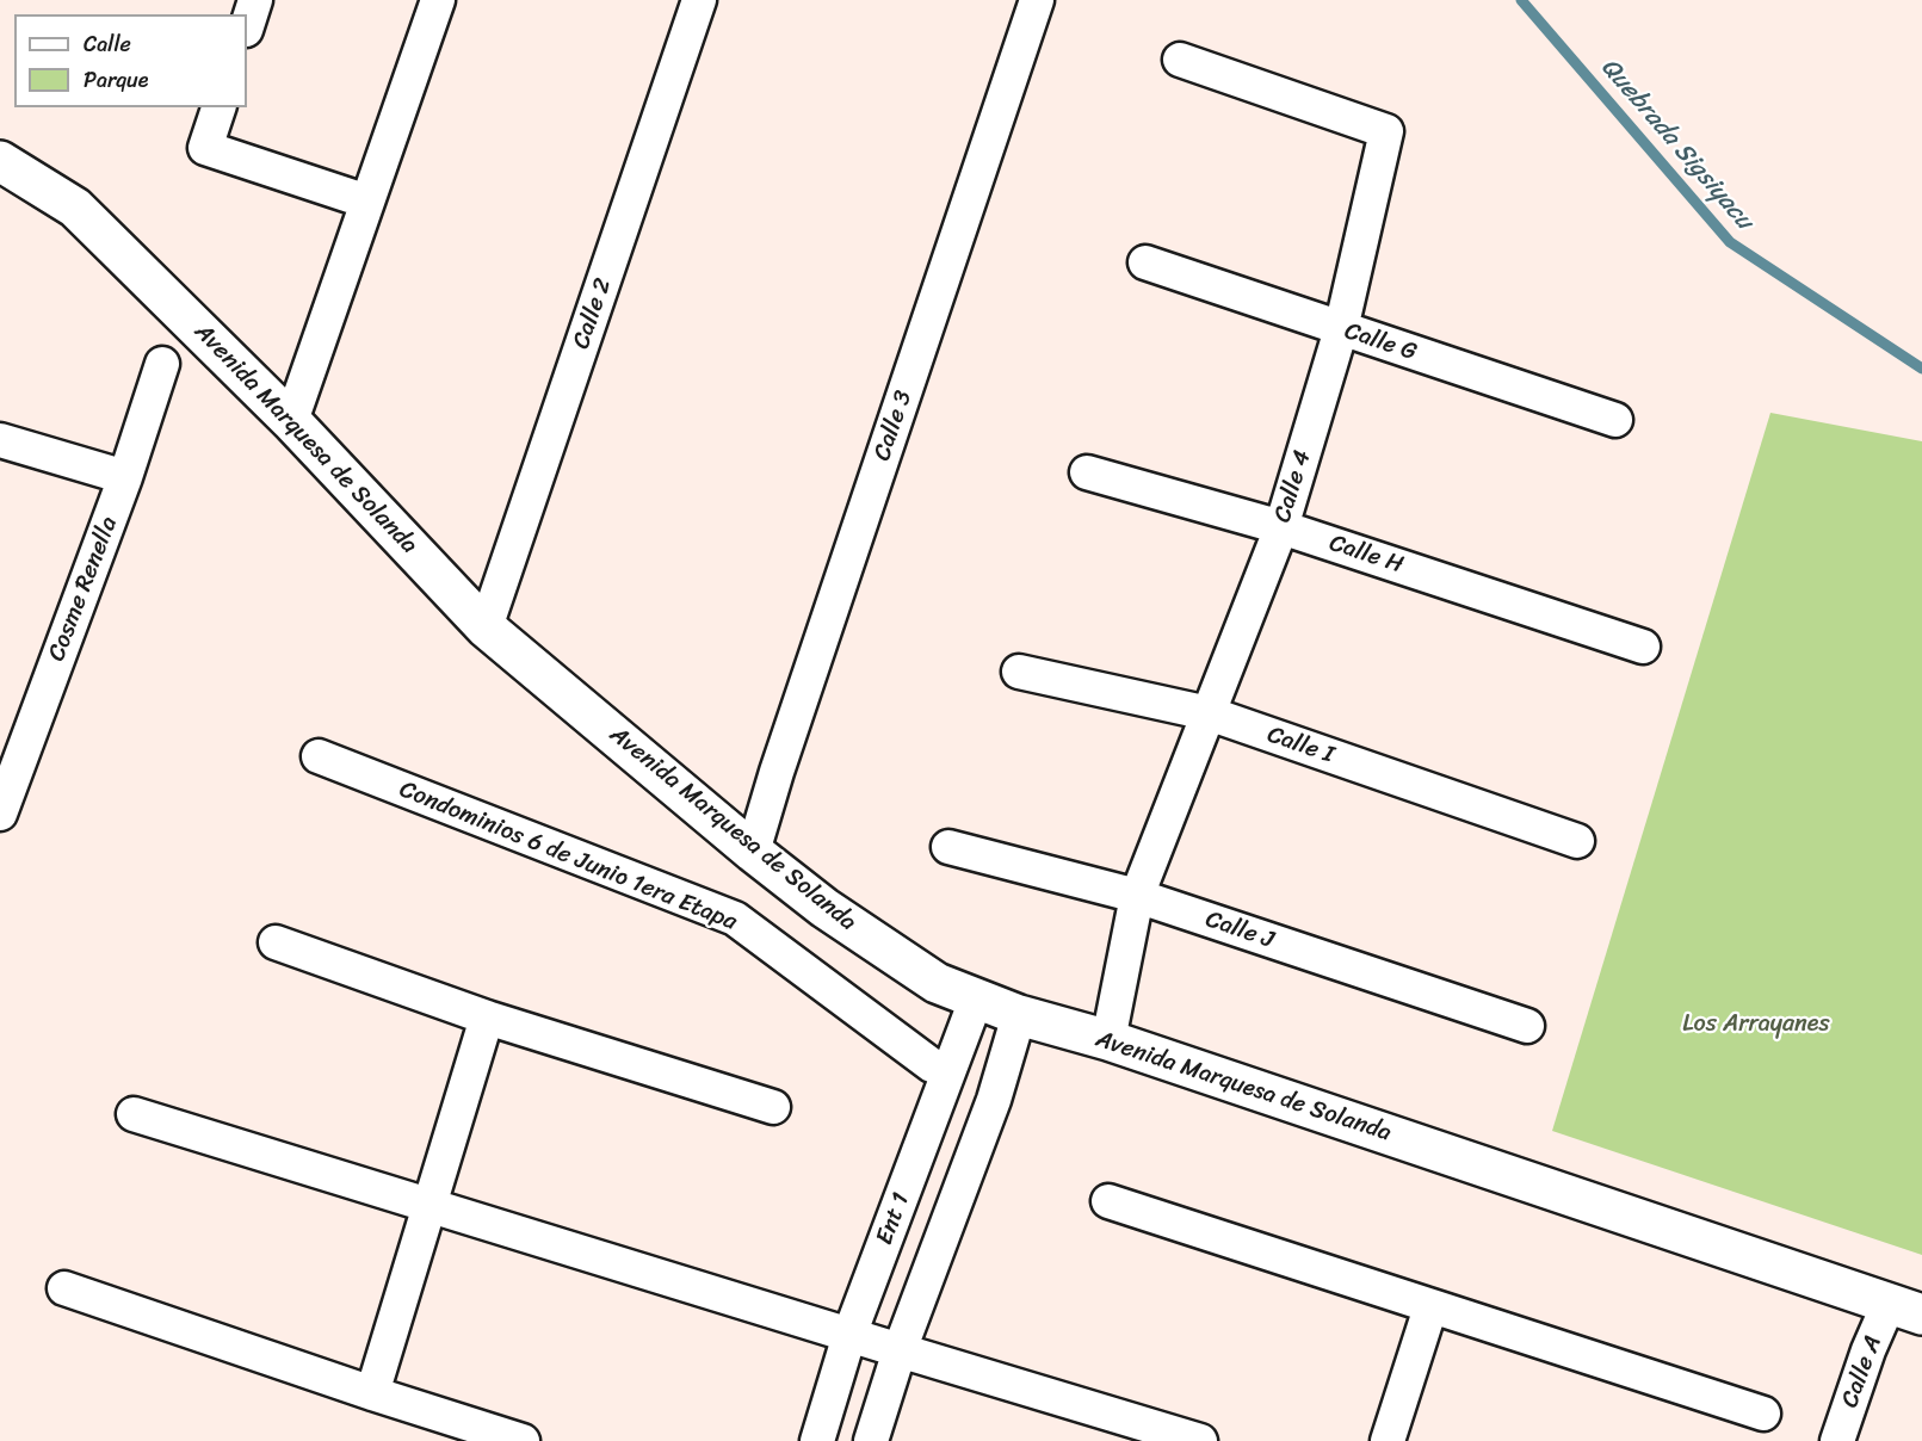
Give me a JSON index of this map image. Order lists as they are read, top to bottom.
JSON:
{
  "streets": {
    "street": [
      "Calle 2",
      "Calle G",
      "Calle 3",
      "Avenida Marquesa de Solanda",
      "Calle 4",
      "Calle H",
      "Cosme Renella",
      "Calle I",
      "Condominios 6 de Junio 1era Etapa",
      "Calle J",
      "Ent 1",
      "Calle A"
    ]
  },
  "crossings": [
    ["Calle 2", "Avenida Marquesa de Solanda"],
    ["Calle G", "Calle 4"],
    ["Calle 3", "Avenida Marquesa de Solanda"],
    ["Avenida Marquesa de Solanda", "Calle 4"],
    ["Avenida Marquesa de Solanda", "Ent 1"],
    ["Avenida Marquesa de Solanda", "Calle A"],
    ["Calle 4", "Calle H"],
    ["Calle 4", "Calle I"],
    ["Calle 4", "Calle J"],
    ["Condominios 6 de Junio 1era Etapa", "Ent 1"]
  ],
  "water": ["Quebrada Sigsiyacu"],
  "parks": ["Los Arrayanes"],
  "legend": ["Calle", "Parque"]
}
